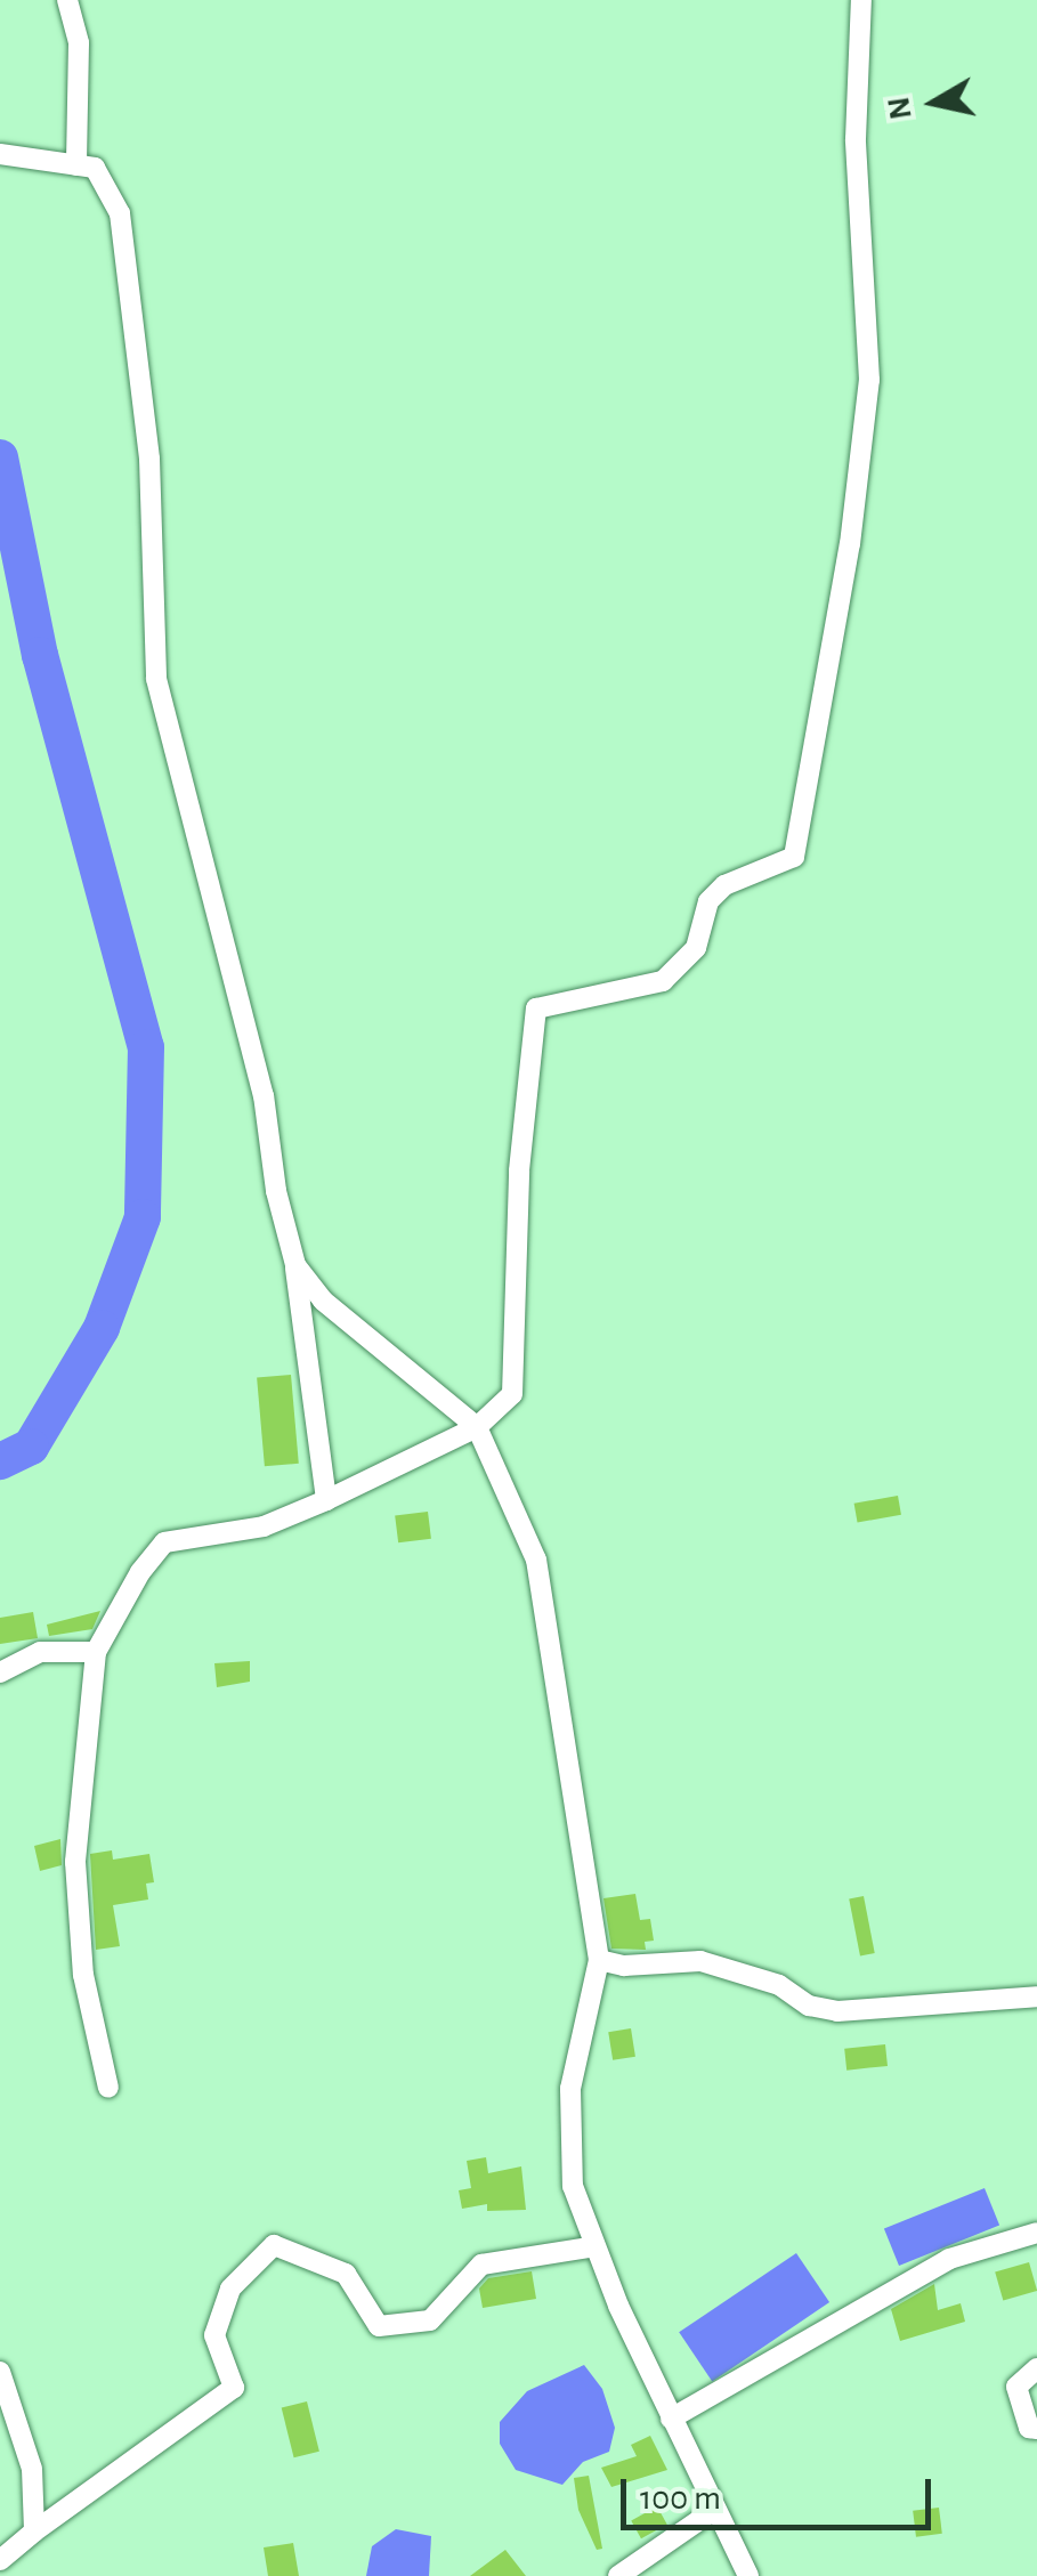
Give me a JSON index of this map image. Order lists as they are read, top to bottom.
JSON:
{
  "scale_bar": "100 m",
  "north": "left"
}
